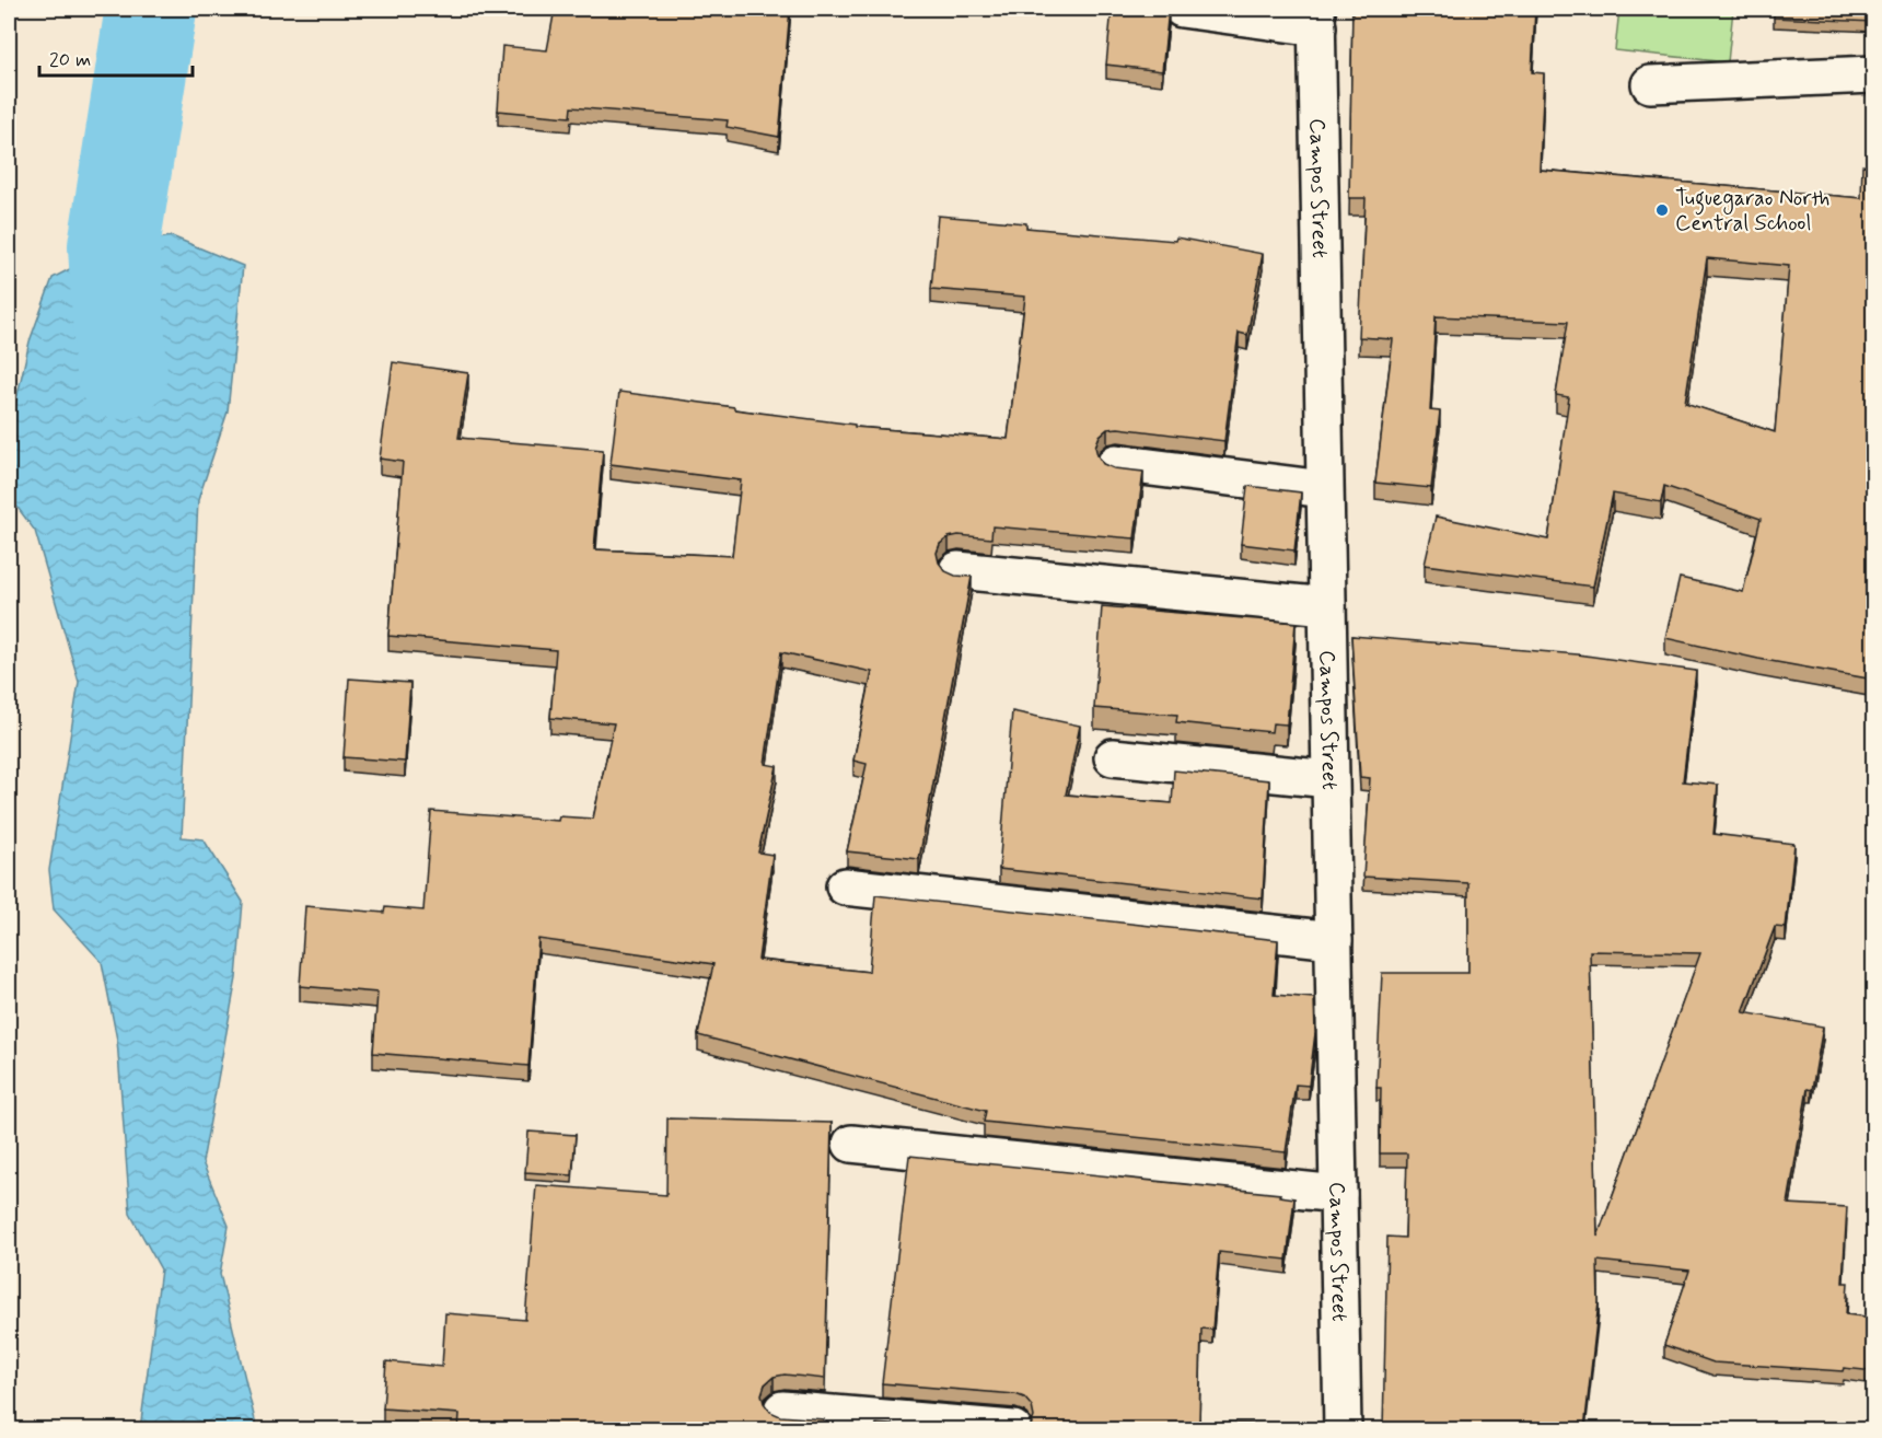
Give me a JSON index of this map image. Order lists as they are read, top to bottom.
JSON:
{
  "streets": {
    "street": ["Campos Street"]
  },
  "places": ["Tuguegarao North Central School"],
  "scale_bar": "20 m"
}
